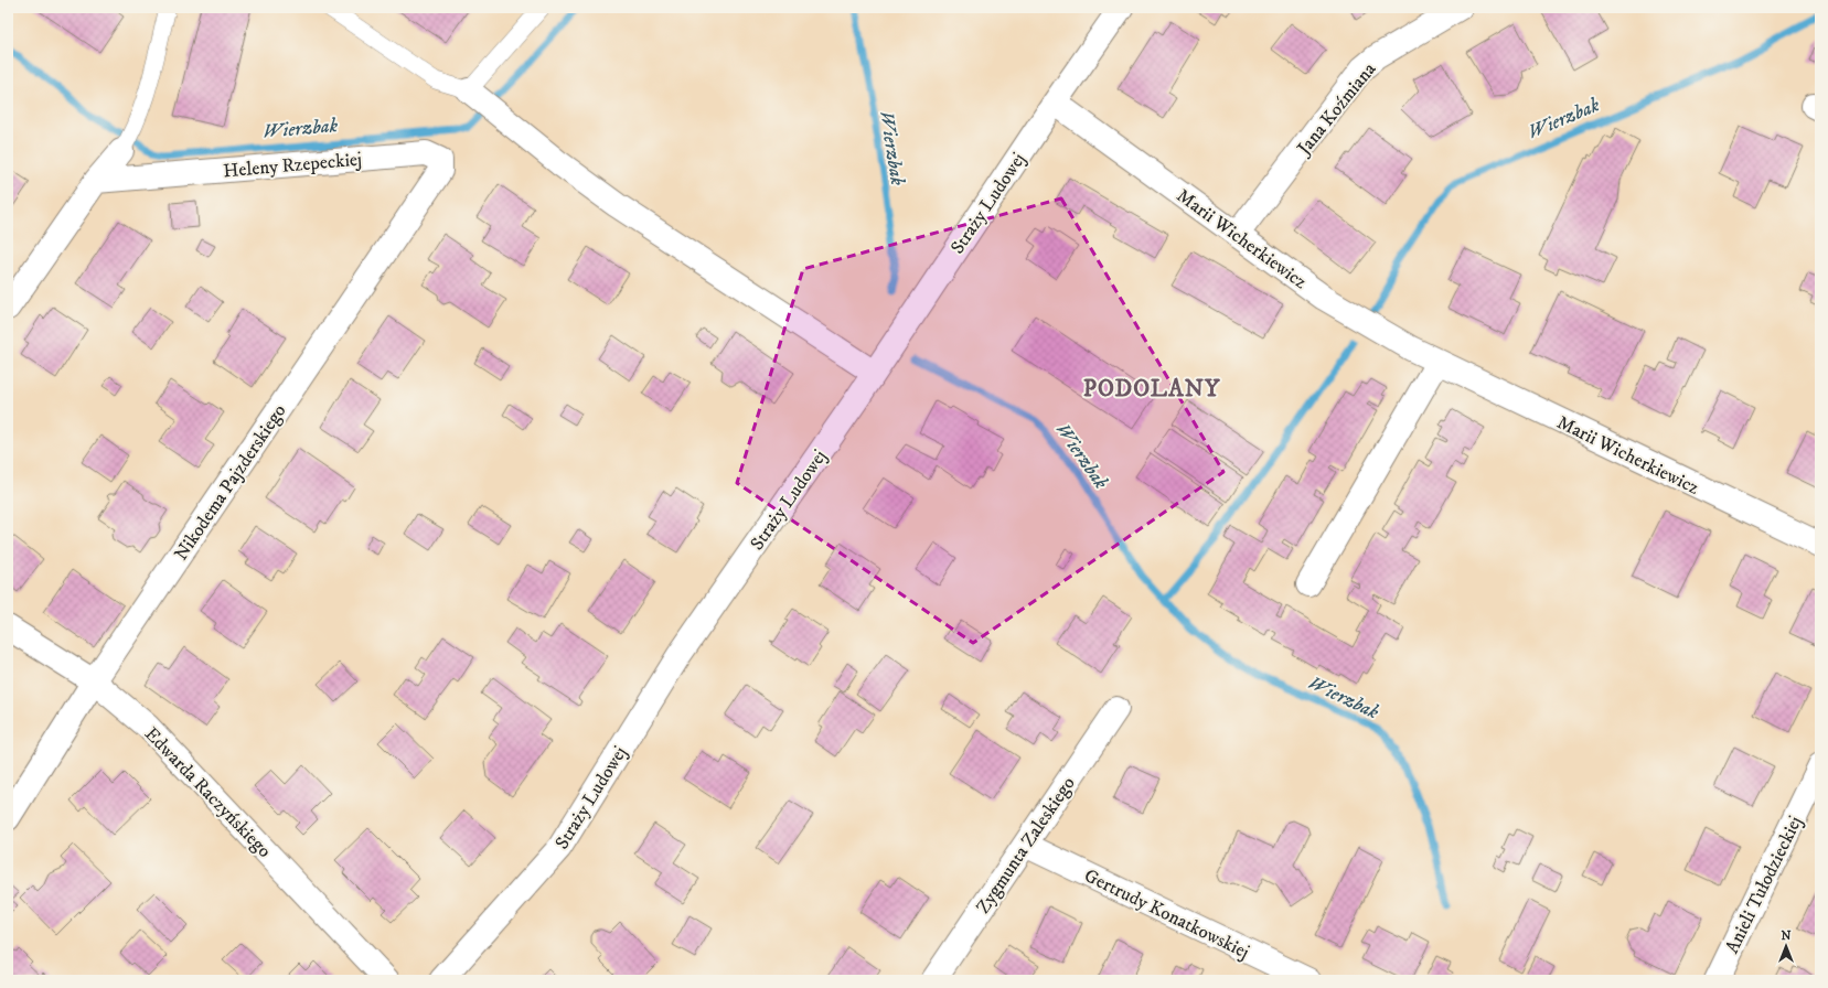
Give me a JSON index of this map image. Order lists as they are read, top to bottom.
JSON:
{
  "streets": {
    "street": [
      "Jana Koźmiana",
      "Heleny Rzepeckiej",
      "Straży Ludowej",
      "Marii Wicherkiewicz",
      "Nikodema Pajzderskiego",
      "Edwarda Raczyńskiego",
      "Zygmunta Zaleskiego",
      "Anieli Tułodzieckiej",
      "Gertrudy Konatkowskiej"
    ]
  },
  "crossings": [
    ["Jana Koźmiana", "Marii Wicherkiewicz"],
    ["Heleny Rzepeckiej", "Nikodema Pajzderskiego"],
    ["Straży Ludowej", "Marii Wicherkiewicz"],
    ["Nikodema Pajzderskiego", "Edwarda Raczyńskiego"],
    ["Zygmunta Zaleskiego", "Gertrudy Konatkowskiej"]
  ],
  "districts": ["PODOLANY"],
  "water": ["Wierzbak"],
  "north": "top"
}
